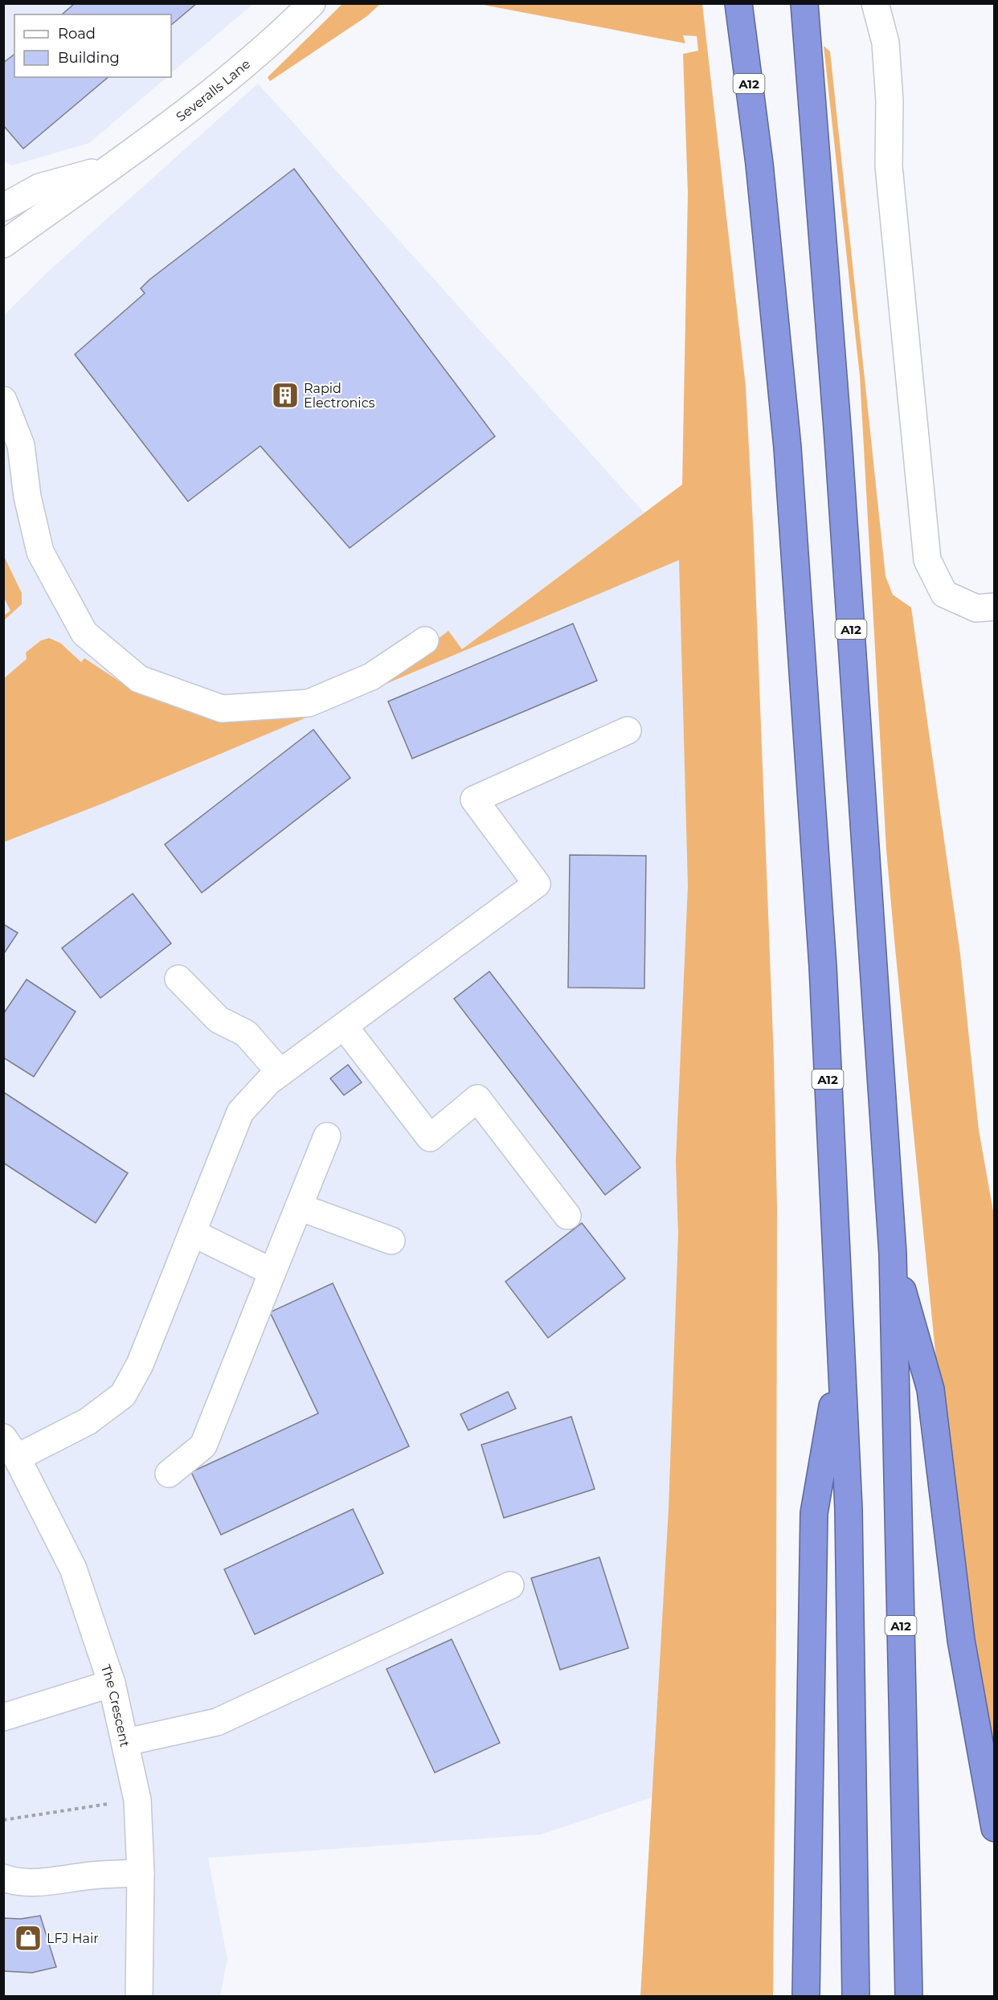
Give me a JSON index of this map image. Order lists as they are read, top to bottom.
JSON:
{
  "streets": {
    "highway": ["A12"],
    "street": ["Severalls Lane", "The Crescent"]
  },
  "places": {
    "building": ["Rapid Electronics"],
    "shop": ["LFJ Hair"]
  },
  "legend": ["Road", "Building"]
}
